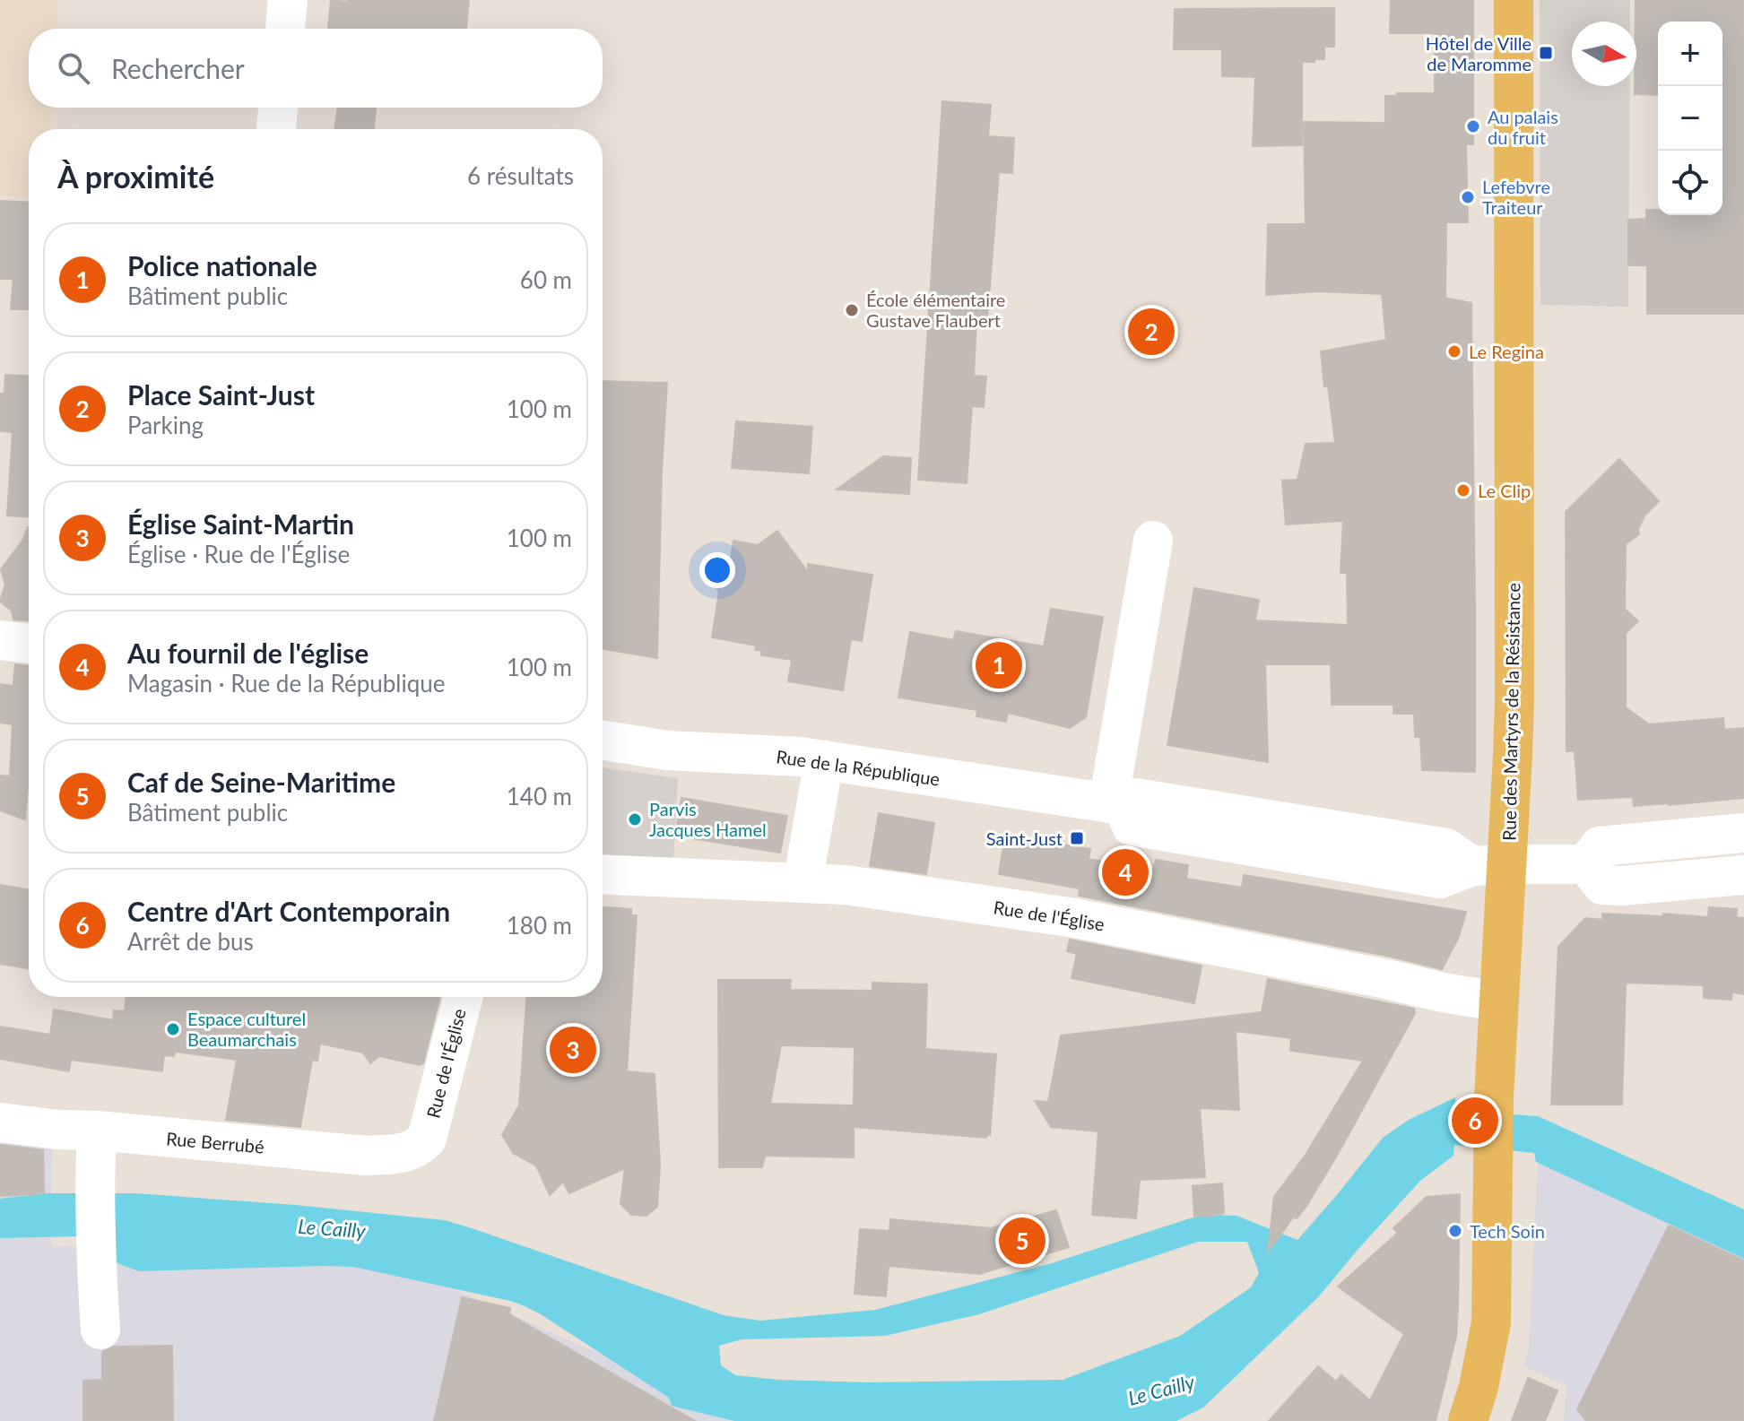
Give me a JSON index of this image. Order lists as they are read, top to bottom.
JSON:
{
  "streets": {
    "main road": ["Rue des Martyrs de la Résistance"],
    "street": ["Rue de la République", "Rue de l'Église", "Rue Berrubé"]
  },
  "crossings": [
    ["Rue des Martyrs de la Résistance", "Rue de la République"],
    ["Rue des Martyrs de la Résistance", "Rue de l'Église"],
    ["Rue de l'Église", "Rue Berrubé"]
  ],
  "water": ["Le Cailly"],
  "places": {
    "transit": ["Hôtel de Ville de Maromme", "Saint-Just"],
    "other": [
      "Au palais du fruit",
      "Lefebvre Traiteur",
      "École élémentaire Gustave Flaubert",
      "Le Regina",
      "Le Clip",
      "Parvis Jacques Hamel",
      "Espace culturel Beaumarchais",
      "Tech Soin"
    ]
  },
  "north": "right",
  "page": {
    "map_buttons": ["+", "−"],
    "search": "Rechercher",
    "heading": ["À proximité", "6 résultats"],
    "list": [
      {
        "mark": "1",
        "name": "Police nationale",
        "note": "Bâtiment public",
        "value": "60 m"
      },
      {
        "mark": "2",
        "name": "Place Saint-Just",
        "note": "Parking",
        "value": "100 m"
      },
      {
        "mark": "3",
        "name": "Église Saint-Martin",
        "note": "Église · Rue de l'Église",
        "value": "100 m"
      },
      {
        "mark": "4",
        "name": "Au fournil de l'église",
        "note": "Magasin · Rue de la République",
        "value": "100 m"
      },
      {
        "mark": "5",
        "name": "Caf de Seine-Maritime",
        "note": "Bâtiment public",
        "value": "140 m"
      },
      {
        "mark": "6",
        "name": "Centre d'Art Contemporain",
        "note": "Arrêt de bus",
        "value": "180 m"
      }
    ],
    "pins": [
      "2",
      "1",
      "4",
      "3",
      "6",
      "5"
    ]
  }
}
